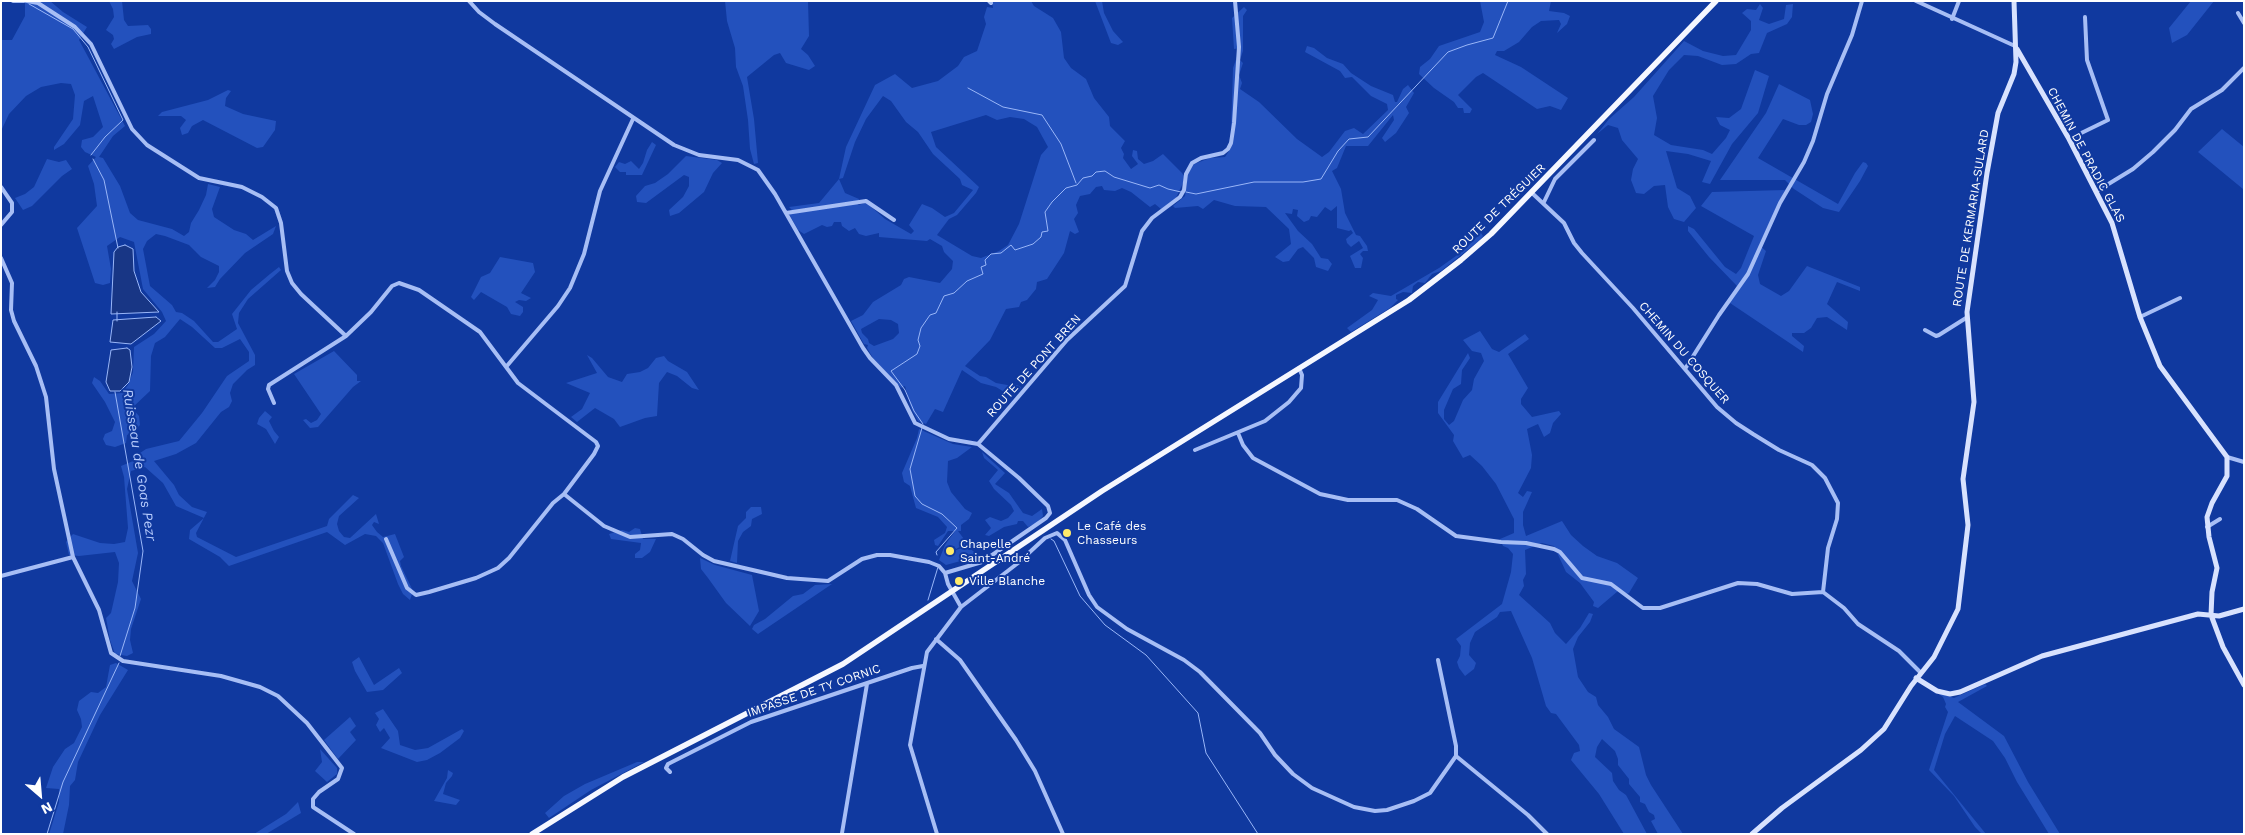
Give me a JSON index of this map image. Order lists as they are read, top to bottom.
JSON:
{
  "streets": {
    "main road": ["ROUTE DE TRÉGUIER"],
    "street": [
      "CHEMIN DE PRADIC GLAS",
      "ROUTE DE KERMARIA-SULARD",
      "CHEMIN DU COSQUER",
      "ROUTE DE PONT BREN",
      "IMPASSE DE TY CORNIC"
    ]
  },
  "crossings": [
    ["CHEMIN DE PRADIC GLAS", "ROUTE DE KERMARIA-SULARD"],
    ["ROUTE DE TRÉGUIER", "CHEMIN DU COSQUER"]
  ],
  "water": ["Ruisseau de Goas Pezr"],
  "places": ["Le Café des Chasseurs", "Chapelle Saint-André", "Ville Blanche"],
  "north": "bottom right"
}
